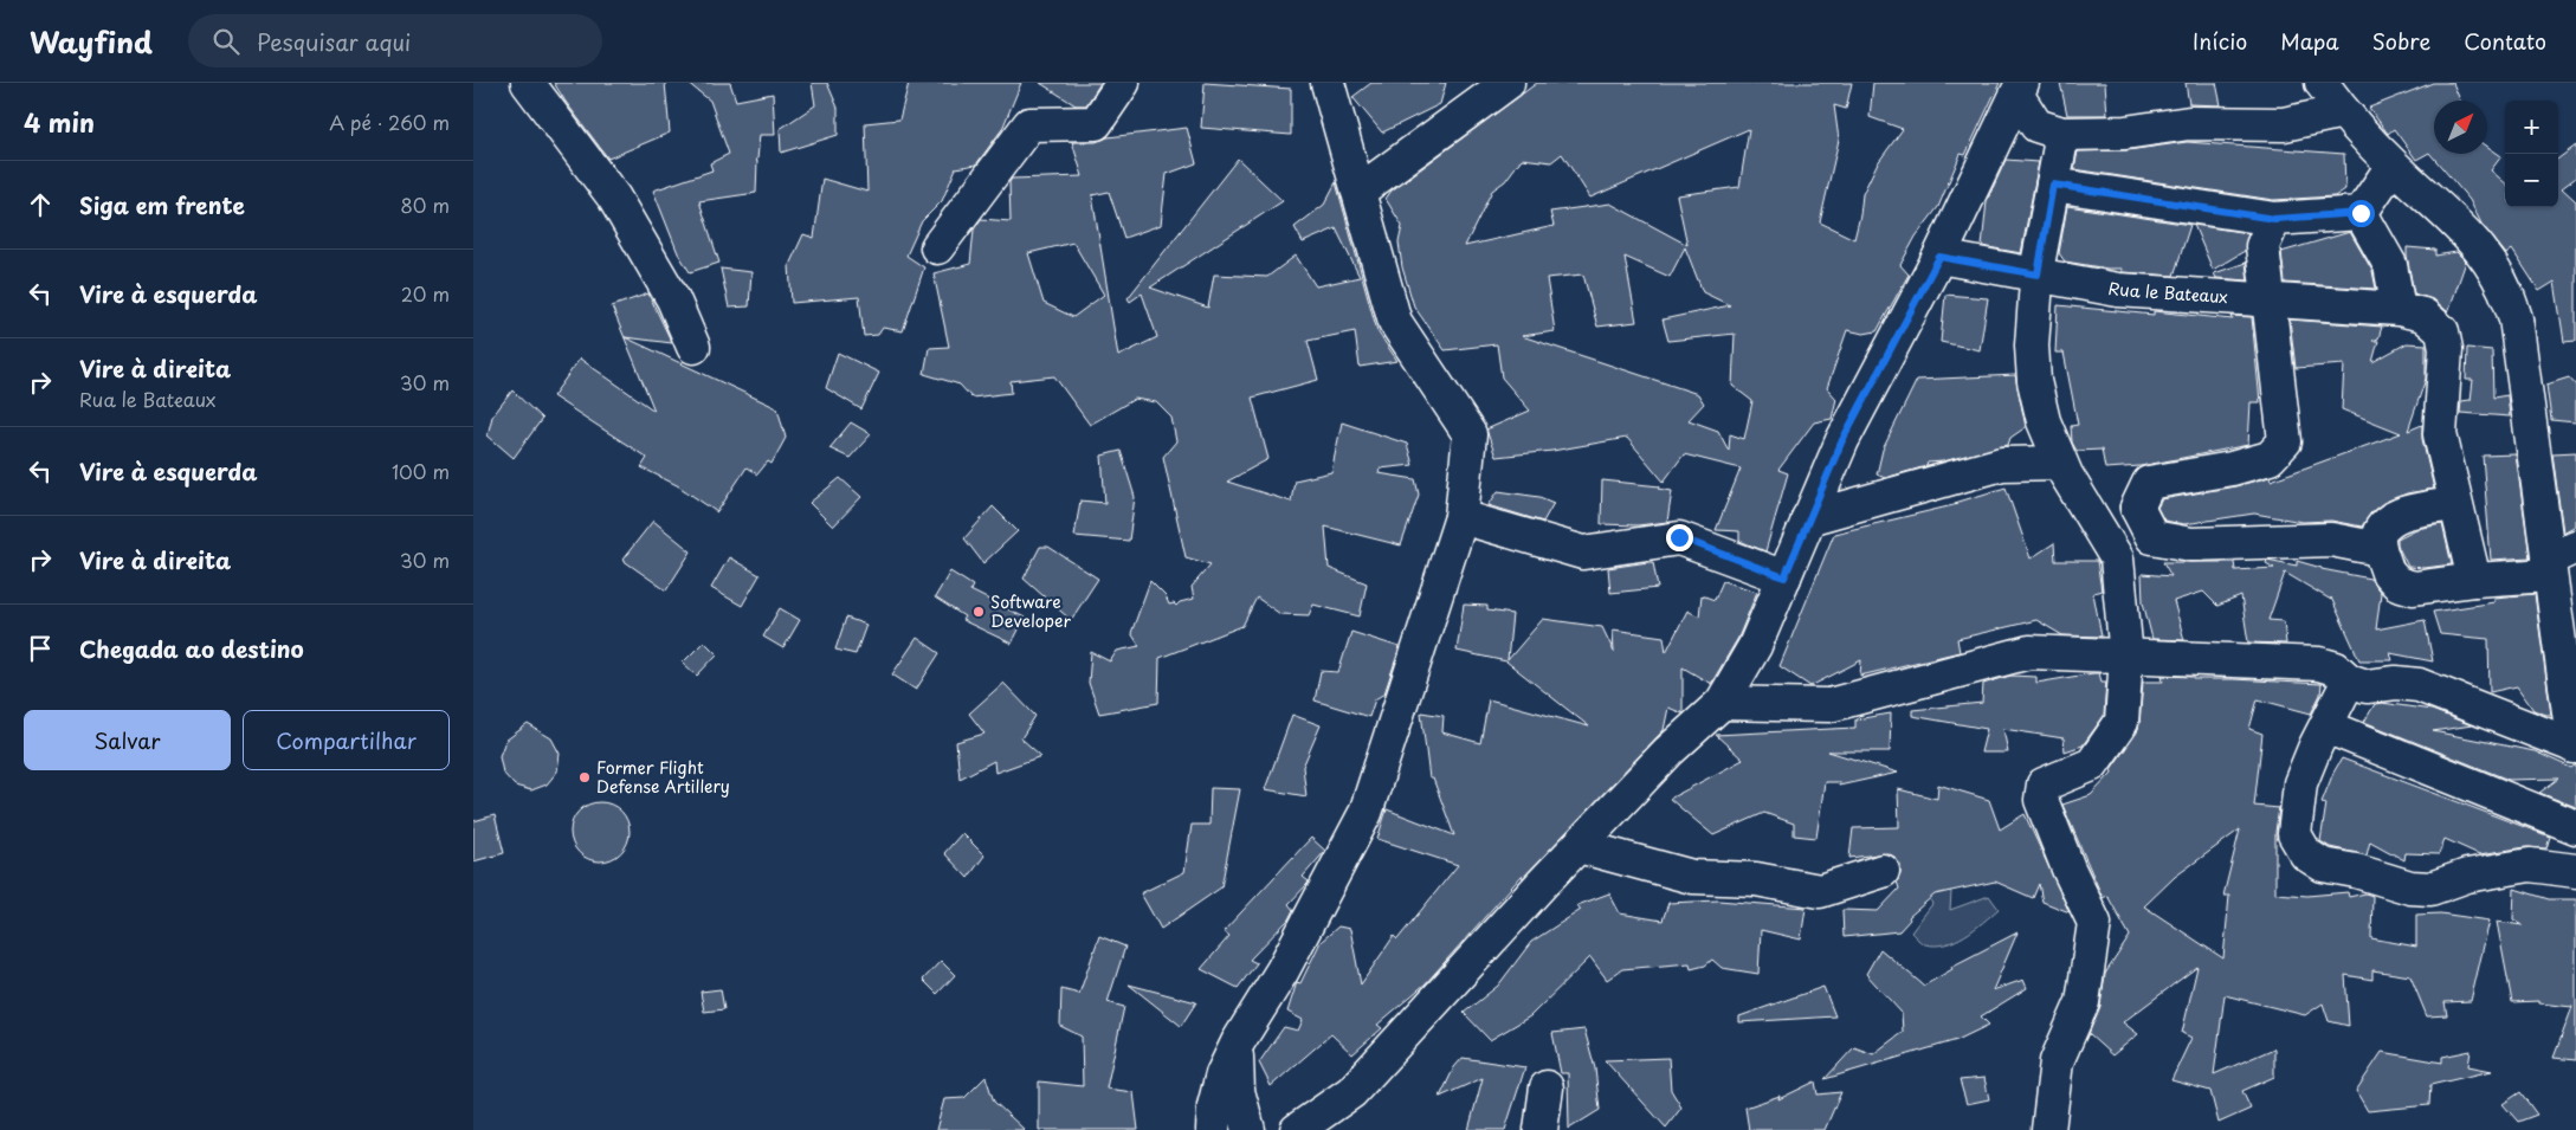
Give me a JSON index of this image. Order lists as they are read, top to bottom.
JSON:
{
  "streets": {
    "street": ["Rua le Bateaux"]
  },
  "places": ["Software Developer", "Former Flight Defense Artillery"],
  "north": "top right",
  "page": {
    "header": "Wayfind",
    "search": "Pesquisar aqui",
    "nav": [
      "Início",
      "Mapa",
      "Sobre",
      "Contato"
    ],
    "heading": ["4 min", "A pé · 260 m"],
    "map_buttons": ["+", "−"],
    "list": [
      ["Siga em frente", "80 m"],
      ["Vire à esquerda", "20 m"],
      ["Vire à direita", "Rua le Bateaux", "30 m"],
      ["Vire à esquerda", "100 m"],
      ["Vire à direita", "30 m"],
      "Chegada ao destino"
    ],
    "buttons": ["Salvar", "Compartilhar"]
  }
}
